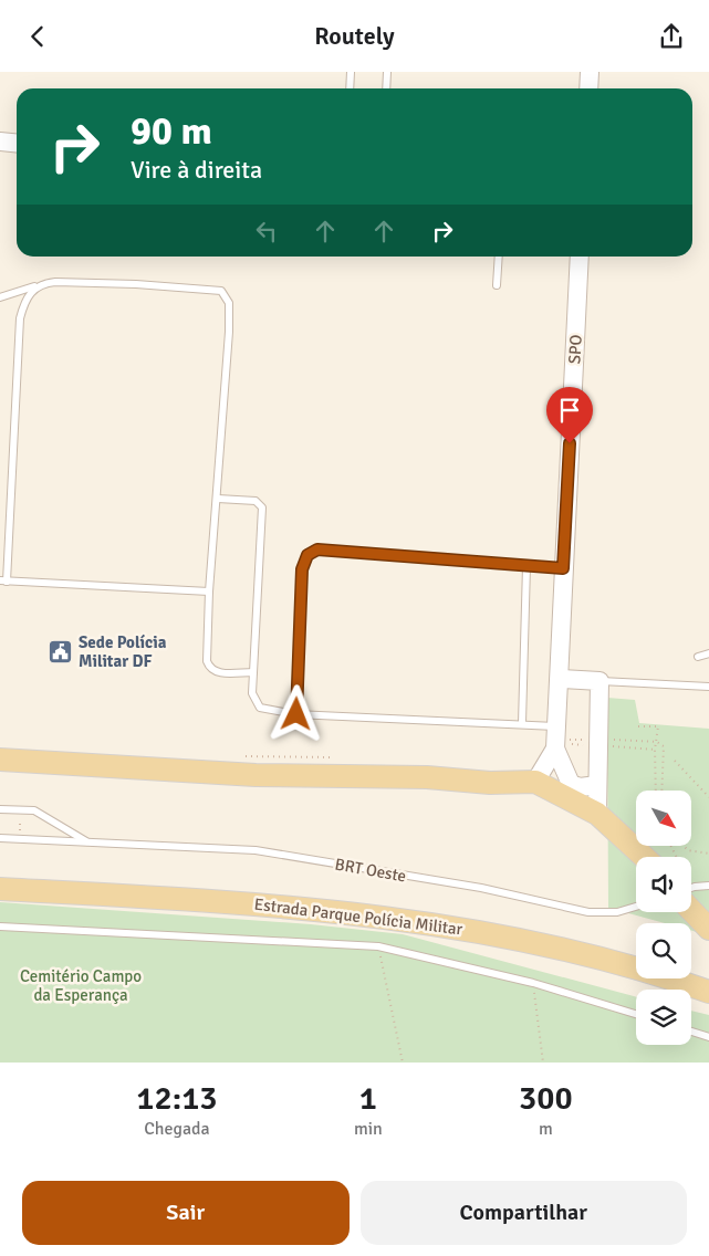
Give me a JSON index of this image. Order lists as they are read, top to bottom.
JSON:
{
  "streets": {
    "main road": ["Estrada Parque Polícia Militar"],
    "street": ["SPO"],
    "lane": ["BRT Oeste"]
  },
  "parks": ["Cemitério Campo da Esperança"],
  "places": {
    "public building": ["Sede Polícia Militar DF"]
  },
  "north": "bottom right",
  "page": {
    "header": "Routely",
    "turn": ["90 m", "Vire à direita"],
    "eta": [
      "12:13",
      "Chegada",
      "1",
      "min",
      "300",
      "m"
    ],
    "buttons": ["Sair", "Compartilhar"]
  }
}
